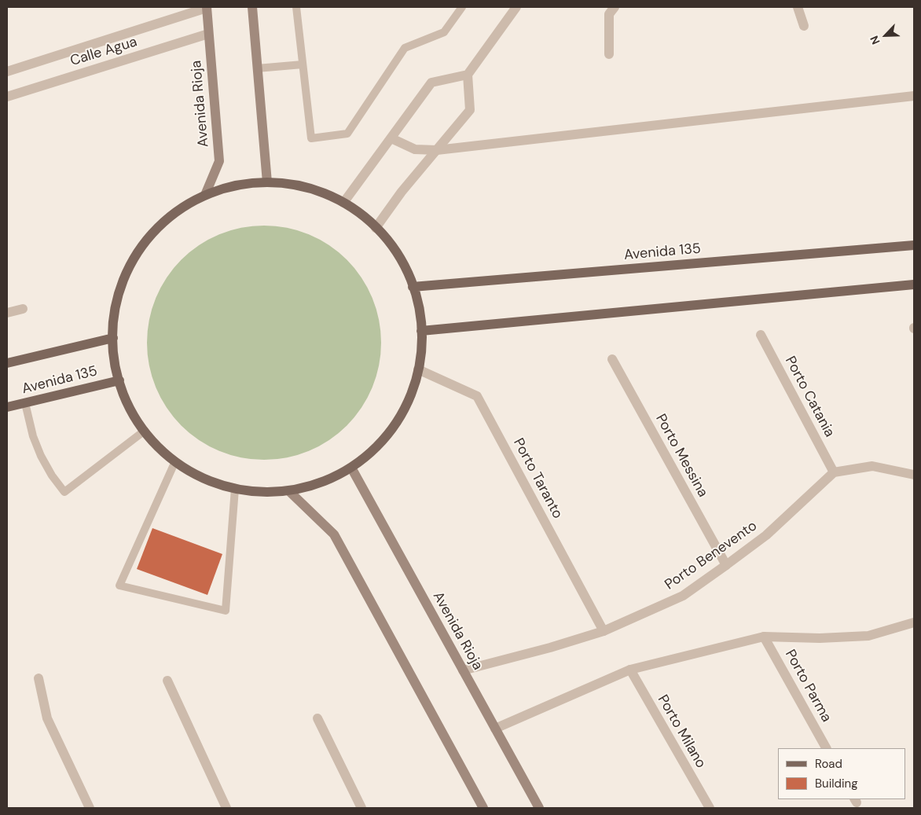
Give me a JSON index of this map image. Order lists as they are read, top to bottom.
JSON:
{
  "streets": {
    "main road": ["Avenida Rioja", "Avenida 135"],
    "street": [
      "Calle Agua",
      "Porto Catania",
      "Porto Messina",
      "Porto Taranto",
      "Porto Benevento",
      "Porto Parma",
      "Porto Milano"
    ]
  },
  "crossings": [
    ["Calle Agua", "Avenida Rioja"],
    ["Avenida Rioja", "Porto Benevento"],
    ["Porto Catania", "Porto Benevento"],
    ["Porto Messina", "Porto Benevento"],
    ["Porto Taranto", "Porto Benevento"]
  ],
  "legend": ["Road", "Building"],
  "north": "bottom left"
}
